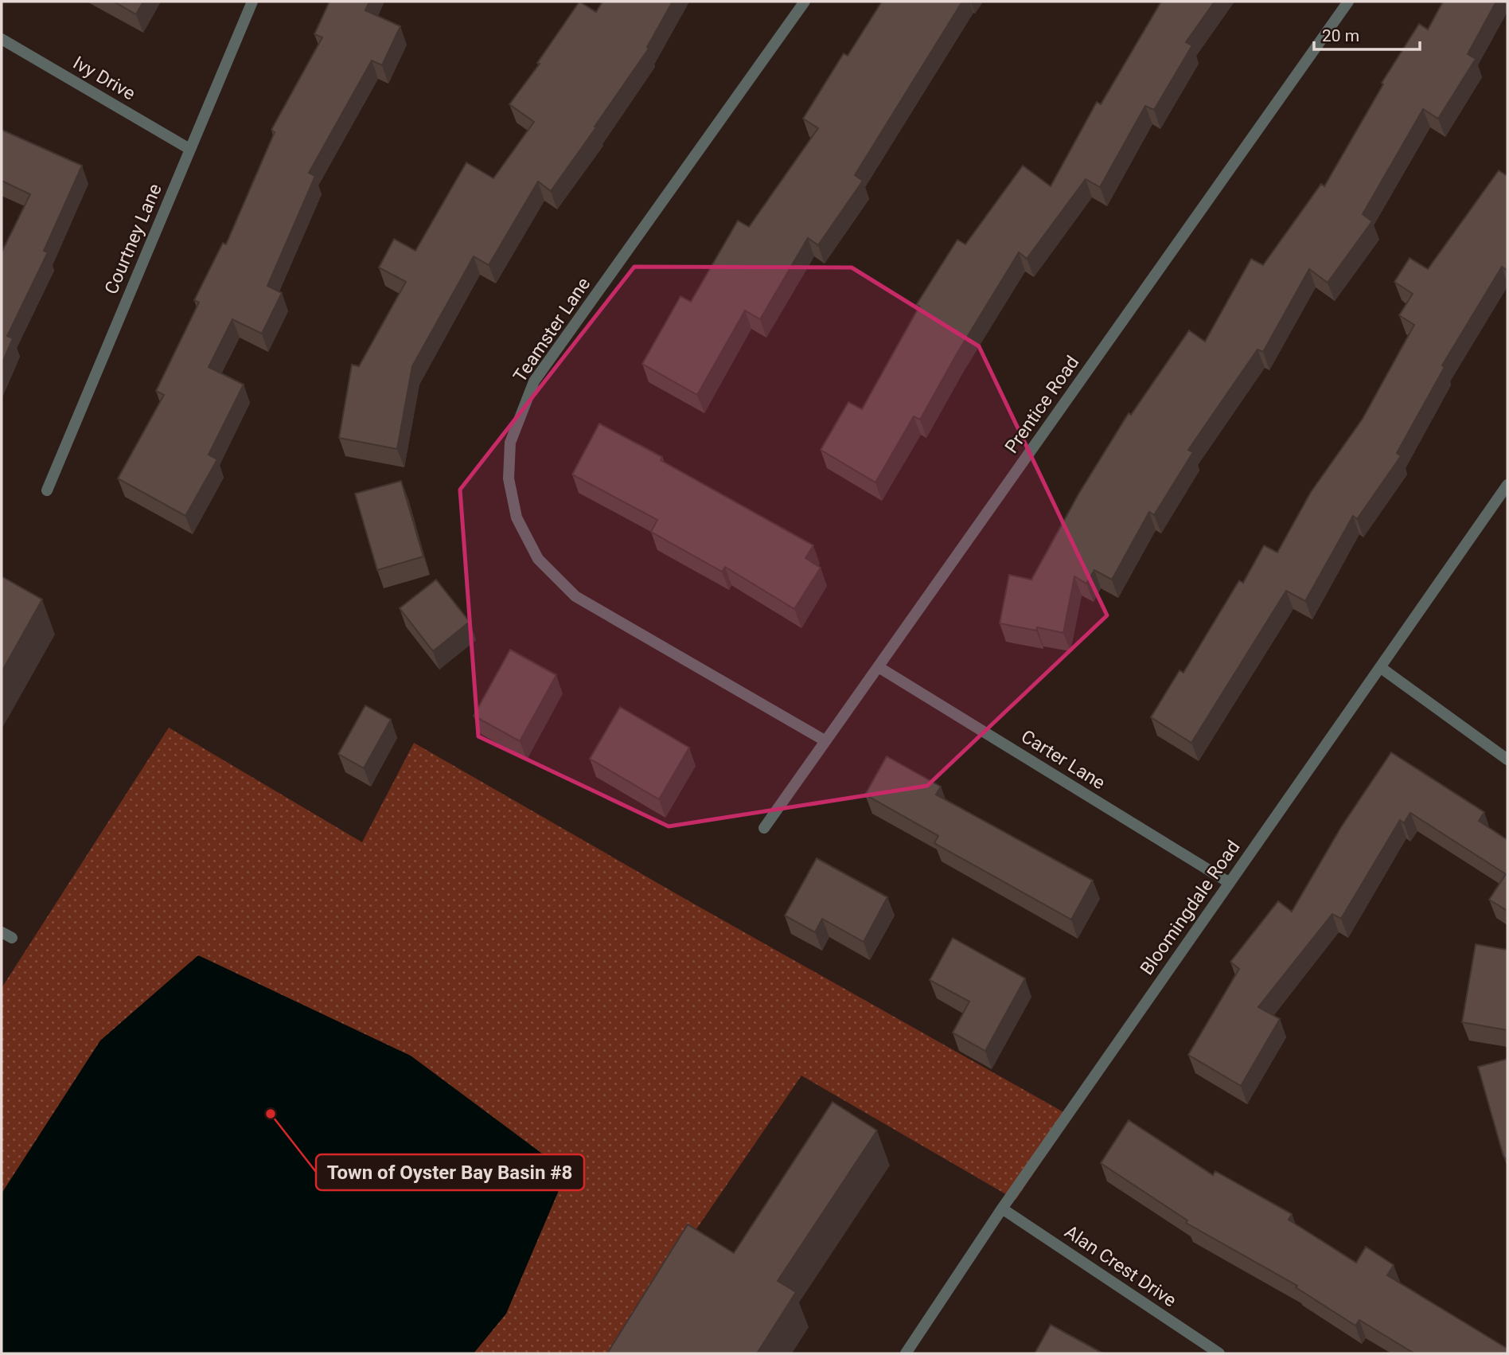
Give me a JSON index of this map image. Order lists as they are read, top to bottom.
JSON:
{
  "streets": {
    "street": [
      "Ivy Drive",
      "Courtney Lane",
      "Teamster Lane",
      "Prentice Road",
      "Carter Lane",
      "Bloomingdale Road",
      "Alan Crest Drive"
    ]
  },
  "crossings": [
    ["Ivy Drive", "Courtney Lane"],
    ["Teamster Lane", "Prentice Road"],
    ["Prentice Road", "Carter Lane"],
    ["Carter Lane", "Bloomingdale Road"],
    ["Bloomingdale Road", "Alan Crest Drive"]
  ],
  "places": ["Town of Oyster Bay Basin #8"],
  "scale_bar": "20 m"
}
